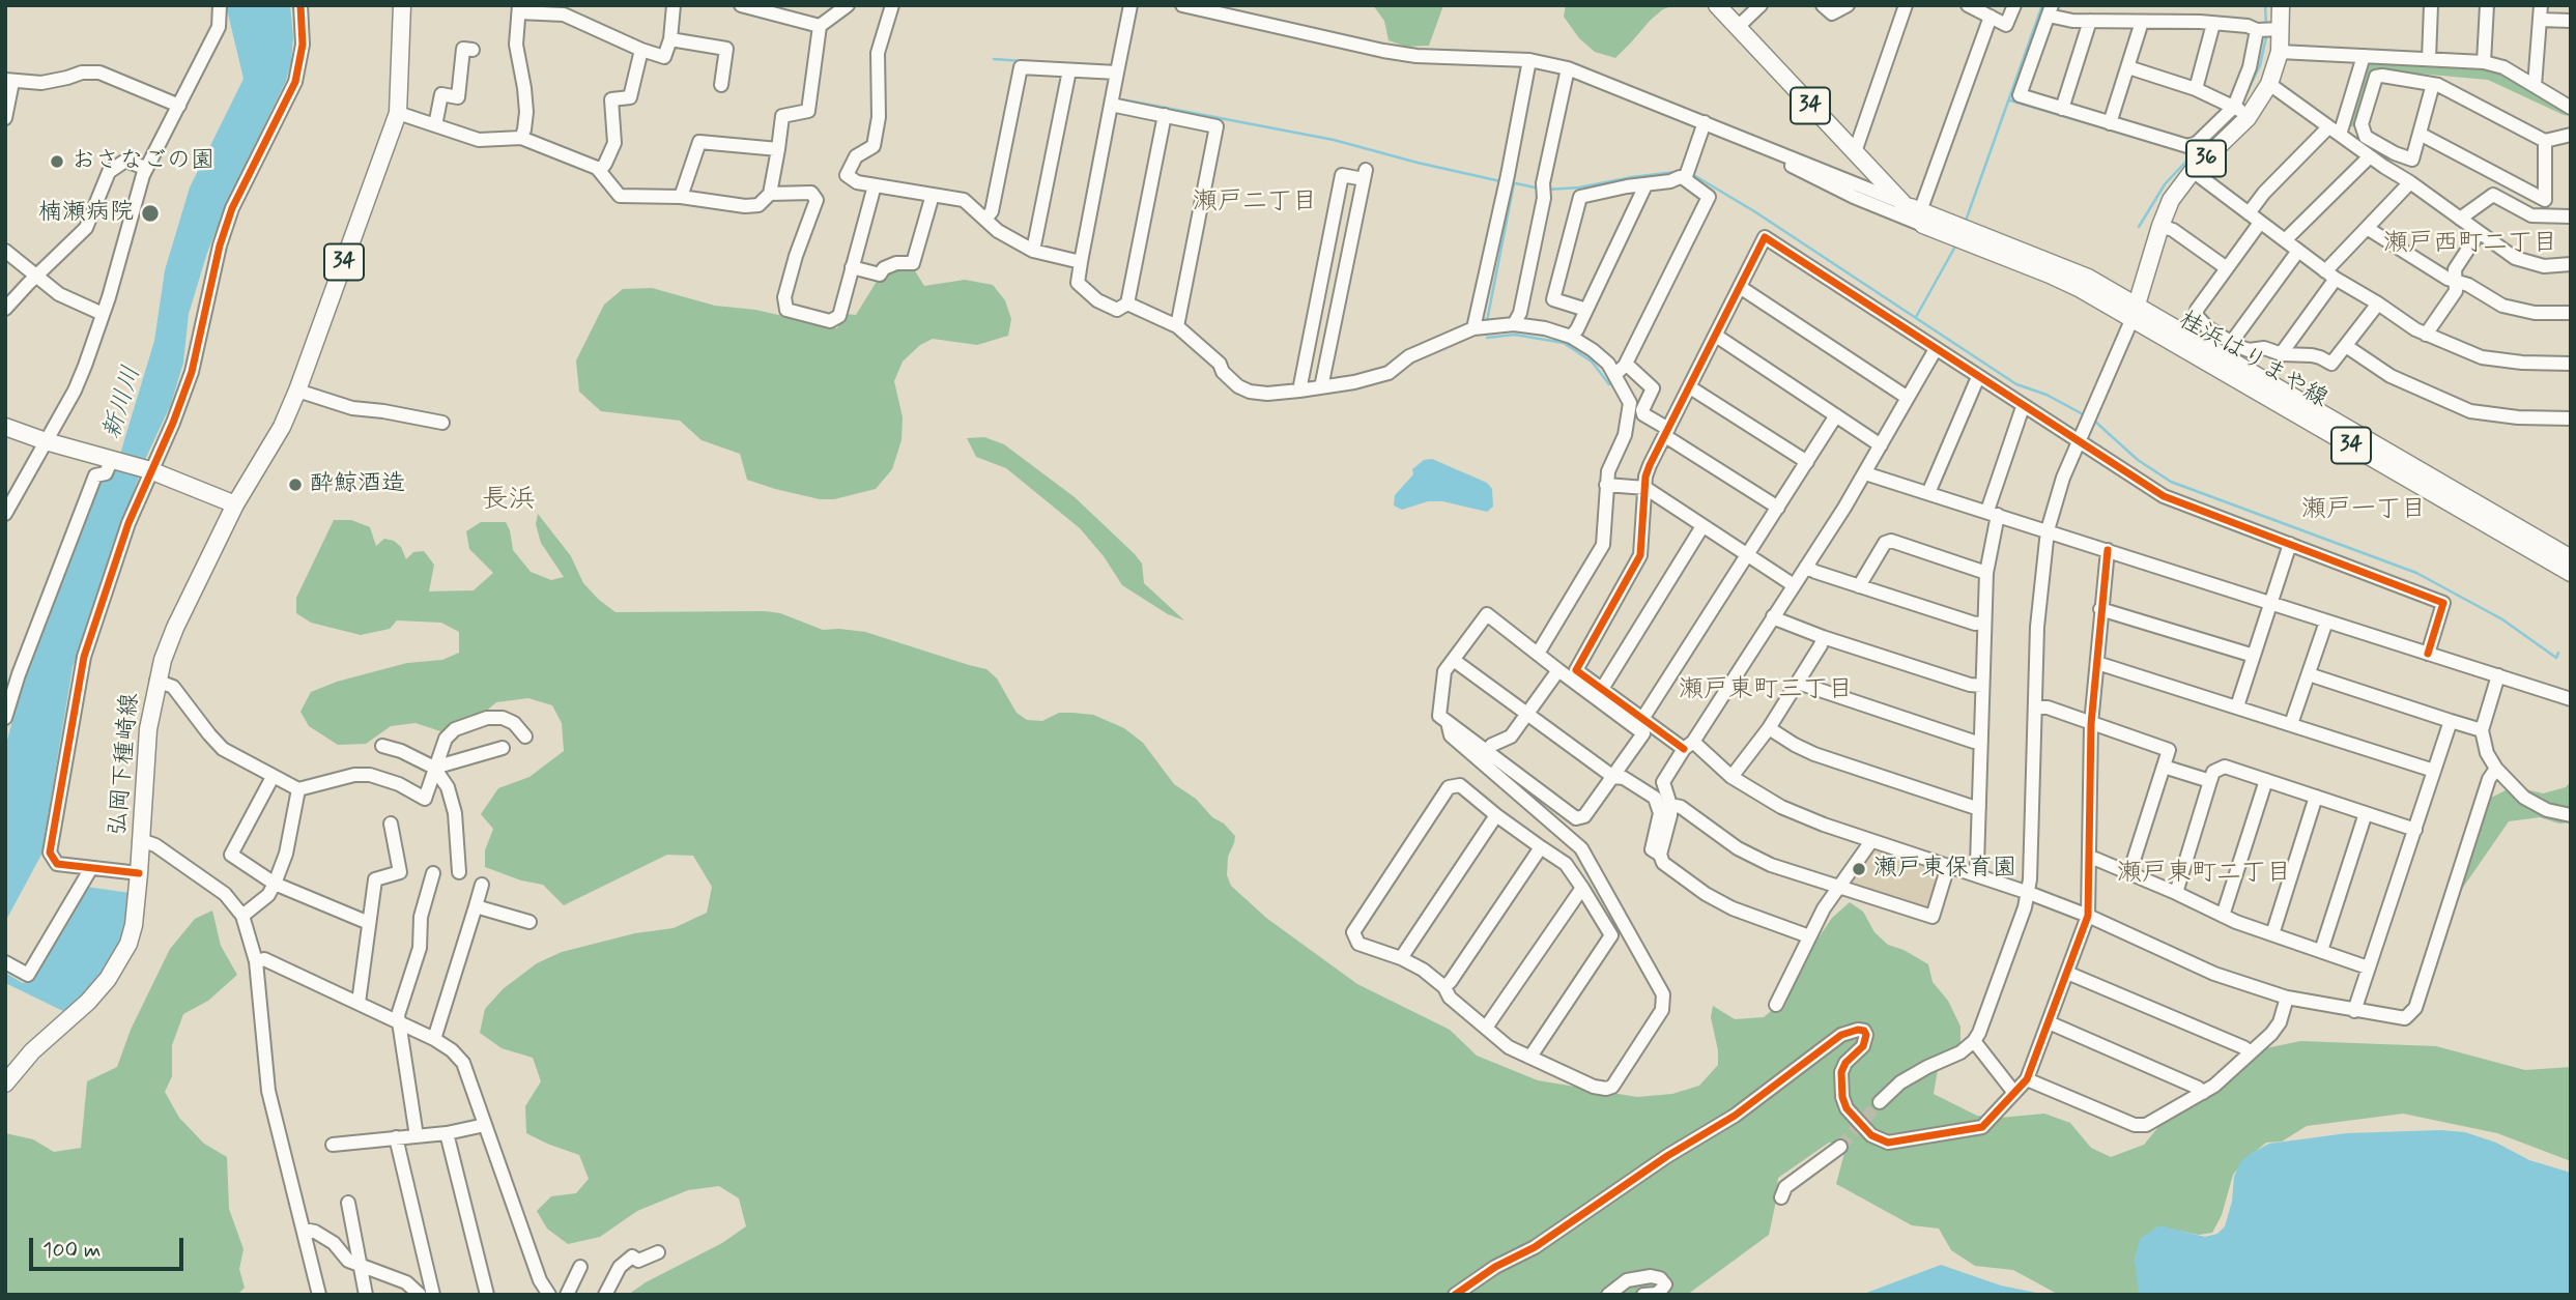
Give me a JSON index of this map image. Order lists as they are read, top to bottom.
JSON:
{
  "streets": {
    "main road": [
      "34",
      "36",
      "桂浜はりまや線",
      "弘岡下種崎線"
    ]
  },
  "crossings": [
    ["34", "弘岡下種崎線"],
    ["36", "桂浜はりまや線"]
  ],
  "districts": [
    "瀬戸二丁目",
    "瀬戸西町二丁目",
    "長浜",
    "瀬戸一丁目",
    "瀬戸東町三丁目",
    "瀬戸東町二丁目"
  ],
  "water": ["新川川"],
  "places": [
    "おさなごの園",
    "楠瀬病院",
    "酔鯨酒造",
    "瀬戸東保育園"
  ],
  "scale_bar": "100 m"
}
